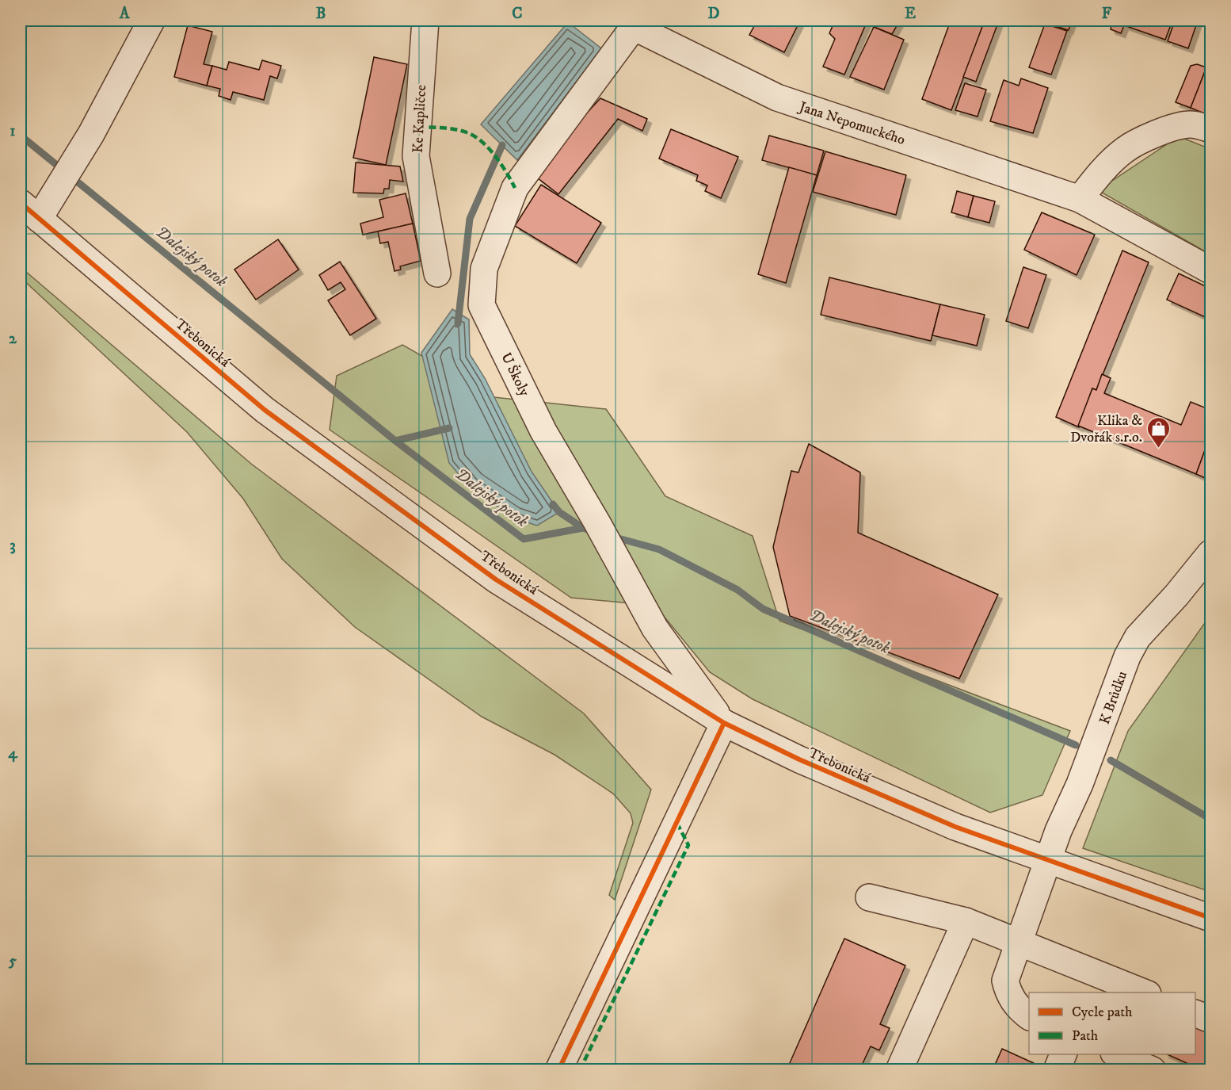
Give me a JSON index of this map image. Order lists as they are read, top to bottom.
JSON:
{
  "streets": {
    "street": [
      "Ke Kapličce",
      "Jana Nepomuckého",
      "Třebonická",
      "U Školy",
      "K Brůdku"
    ]
  },
  "crossings": [
    ["Jana Nepomuckého", "U Školy"],
    ["Třebonická", "U Školy"],
    ["Třebonická", "K Brůdku"]
  ],
  "water": ["Dalejský potok"],
  "places": {
    "shop": ["Klika & Dvořák s.r.o."]
  },
  "legend": ["Cycle path", "Path"],
  "grid": {
    "columns": [
      "A",
      "B",
      "C",
      "D",
      "E",
      "F"
    ],
    "rows": [
      "1",
      "2",
      "3",
      "4",
      "5"
    ]
  }
}
